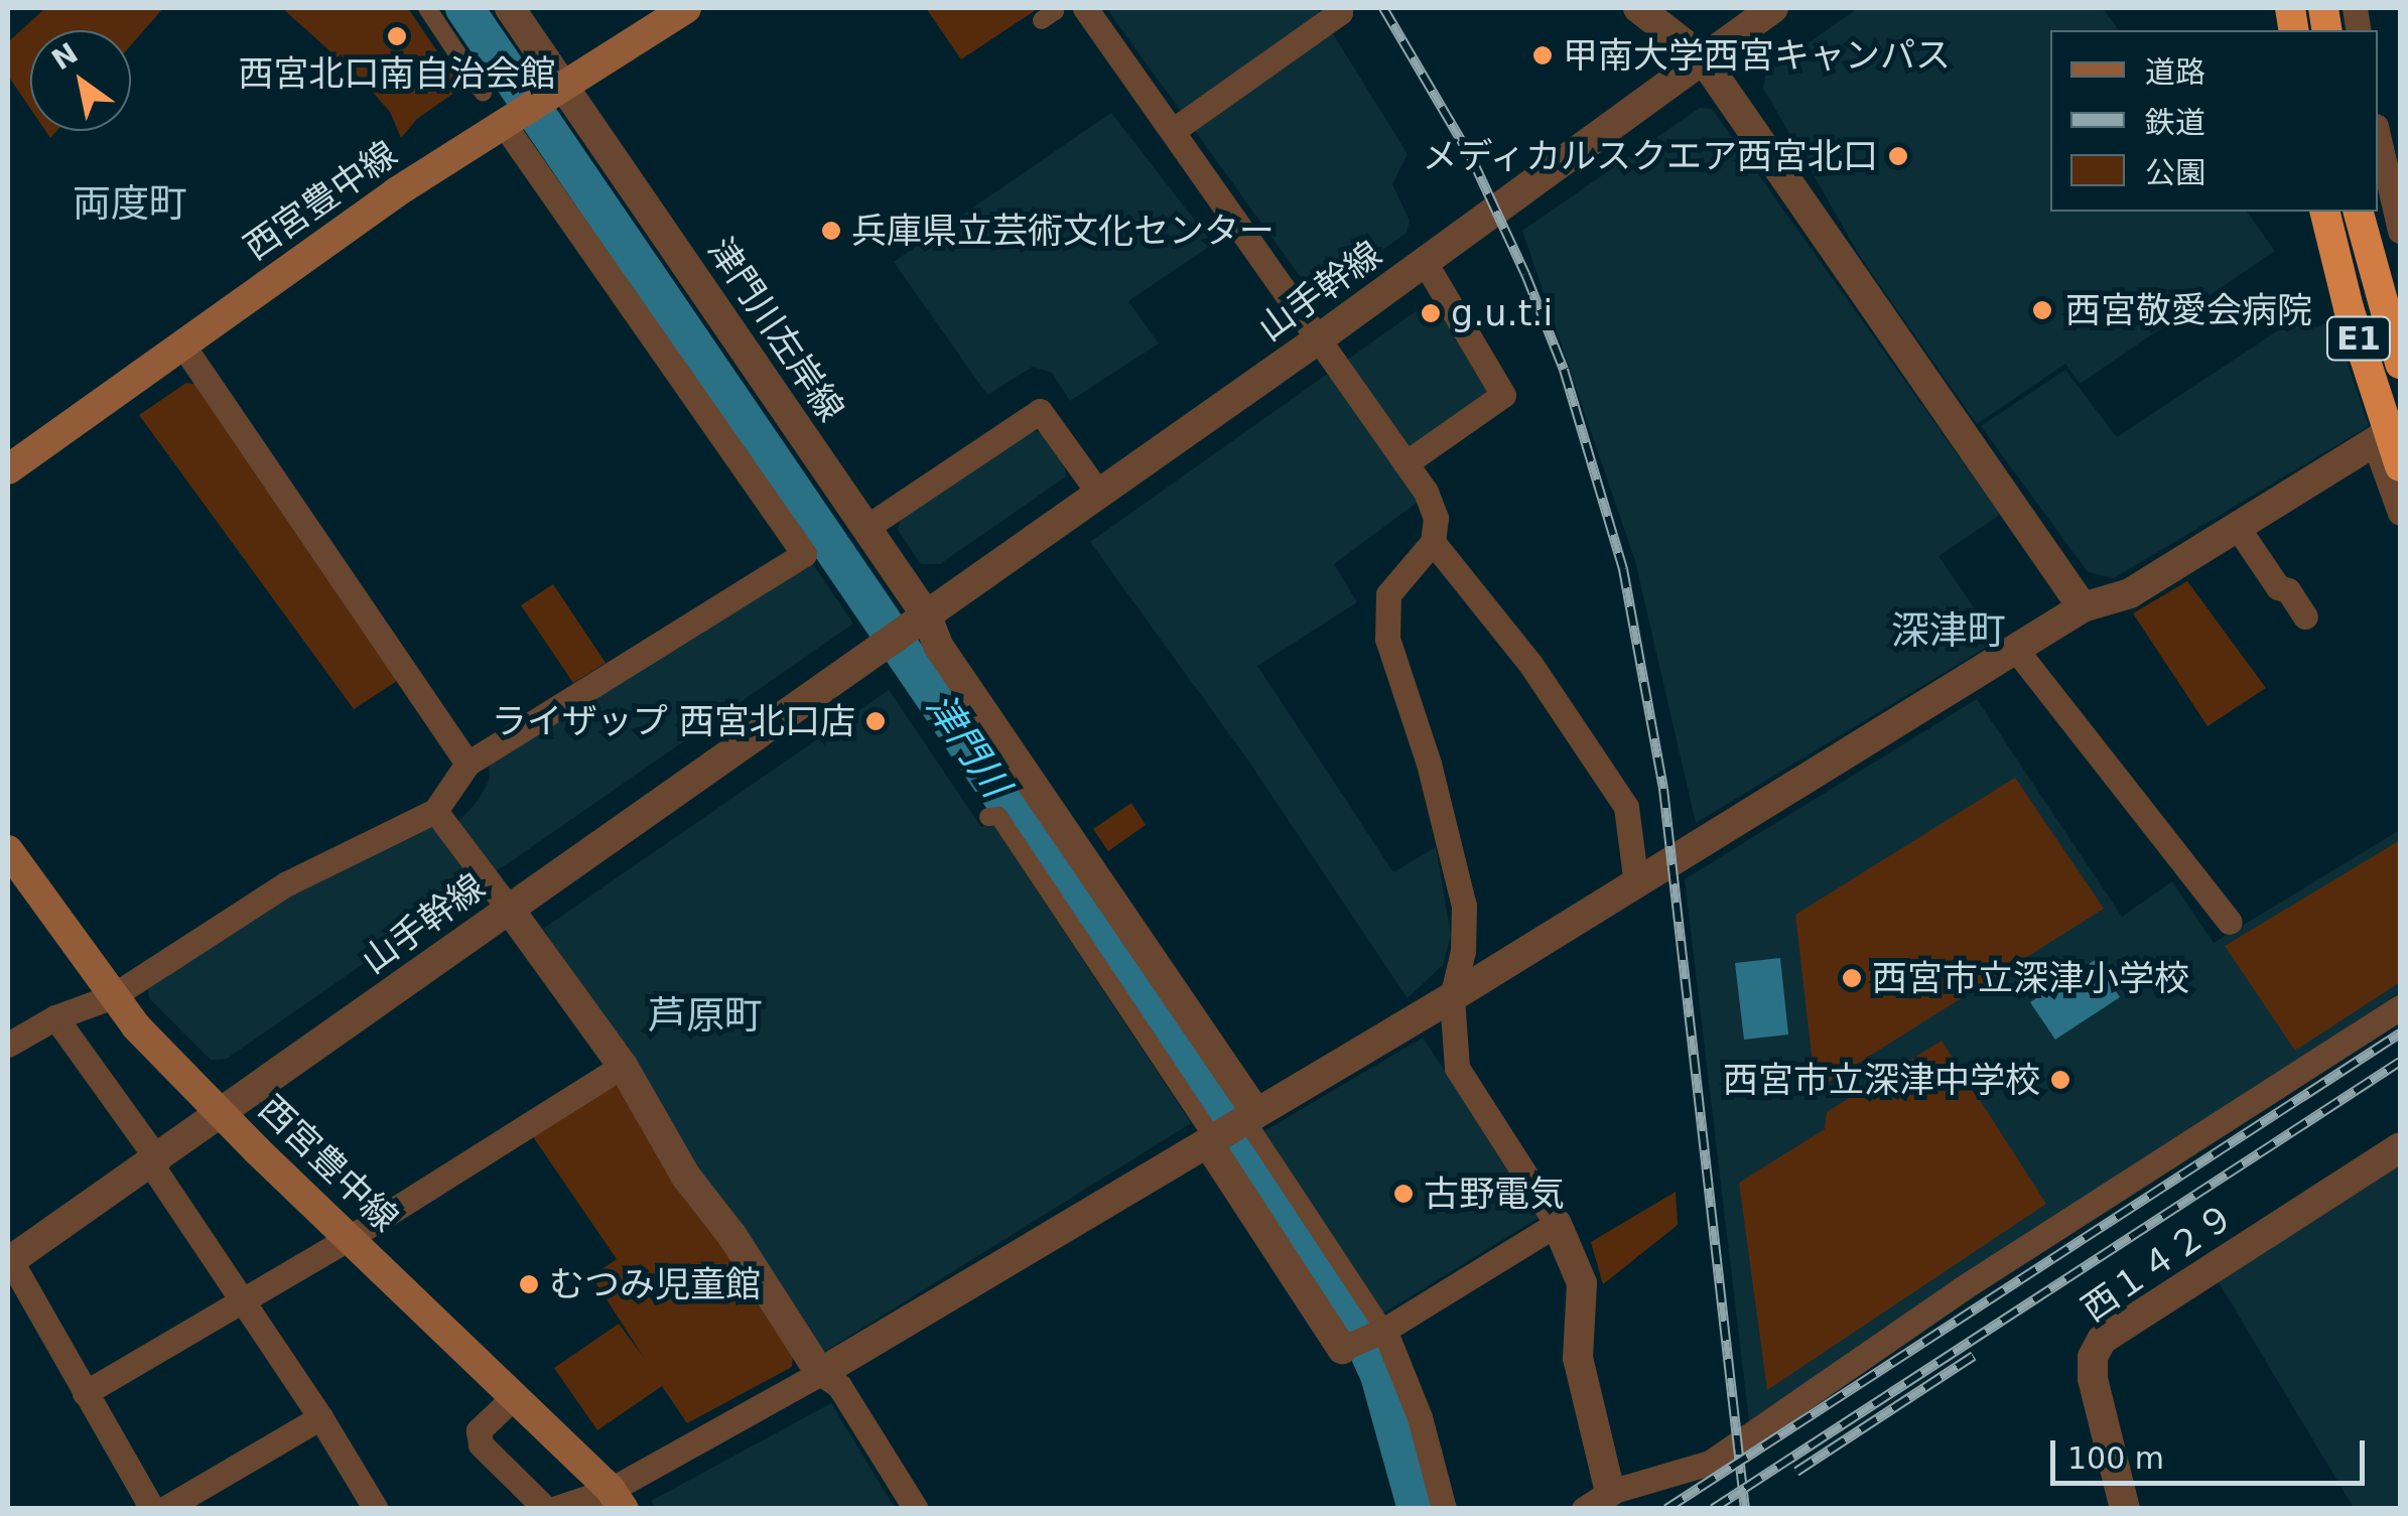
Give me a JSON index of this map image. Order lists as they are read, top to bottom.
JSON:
{
  "streets": {
    "highway": ["E1"],
    "main road": ["西宮豊中線"],
    "street": ["山手幹線", "津門川左岸線", "西１４２９"]
  },
  "crossings": [
    ["西宮豊中線", "山手幹線"],
    ["西宮豊中線", "津門川左岸線"],
    ["山手幹線", "津門川左岸線"]
  ],
  "districts": ["両度町", "深津町", "芦原町"],
  "water": ["津門川"],
  "places": [
    "西宮北口南自治会館",
    "甲南大学西宮キャンパス",
    "メディカルスクエア西宮北口",
    "兵庫県立芸術文化センター",
    "西宮敬愛会病院",
    "g.u.t.i",
    "ライザップ 西宮北口店",
    "西宮市立深津小学校",
    "西宮市立深津中学校",
    "古野電気",
    "むつみ児童館"
  ],
  "legend": ["道路", "鉄道", "公園"],
  "scale_bar": "100 m",
  "north": "top left"
}
